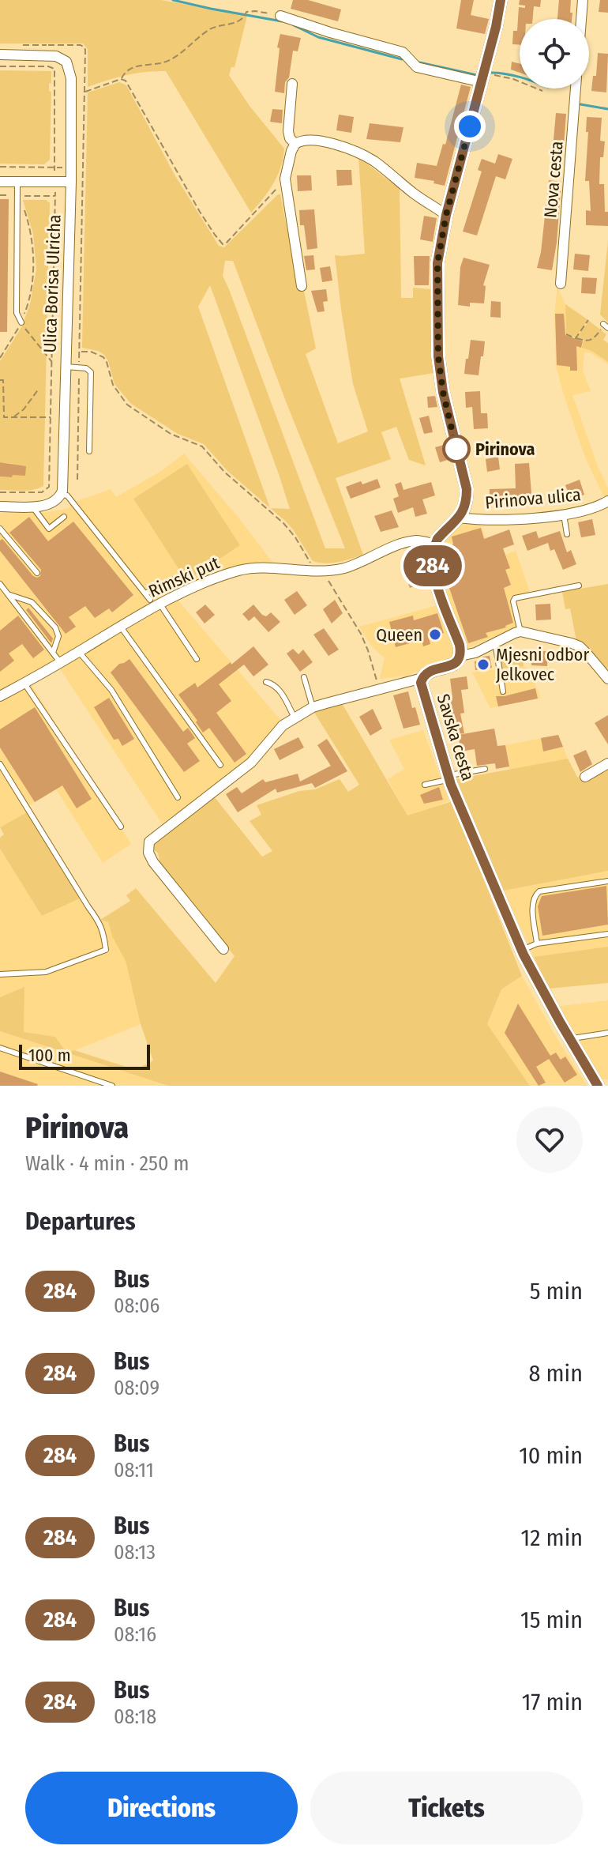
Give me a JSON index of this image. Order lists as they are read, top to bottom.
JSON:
{
  "streets": {
    "street": [
      "Nova cesta",
      "Ulica Borisa Ulricha",
      "Pirinova ulica",
      "Rimski put",
      "Savska cesta"
    ]
  },
  "places": ["Pirinova", "Queen", "Mjesni odbor Jelkovec"],
  "lines": ["bus line 284"],
  "scale_bar": "100 m",
  "page": {
    "on_map": "284",
    "scale": "100 m",
    "heading": [
      ["Pirinova", "Walk · 4 min · 250 m"],
      "Departures"
    ],
    "list": [
      {
        "mark": "284",
        "name": "Bus",
        "note": "08:06",
        "value": "5 min"
      },
      {
        "mark": "284",
        "name": "Bus",
        "note": "08:09",
        "value": "8 min"
      },
      {
        "mark": "284",
        "name": "Bus",
        "note": "08:11",
        "value": "10 min"
      },
      {
        "mark": "284",
        "name": "Bus",
        "note": "08:13",
        "value": "12 min"
      },
      {
        "mark": "284",
        "name": "Bus",
        "note": "08:16",
        "value": "15 min"
      },
      {
        "mark": "284",
        "name": "Bus",
        "note": "08:18",
        "value": "17 min"
      }
    ],
    "buttons": ["Directions", "Tickets"]
  }
}
